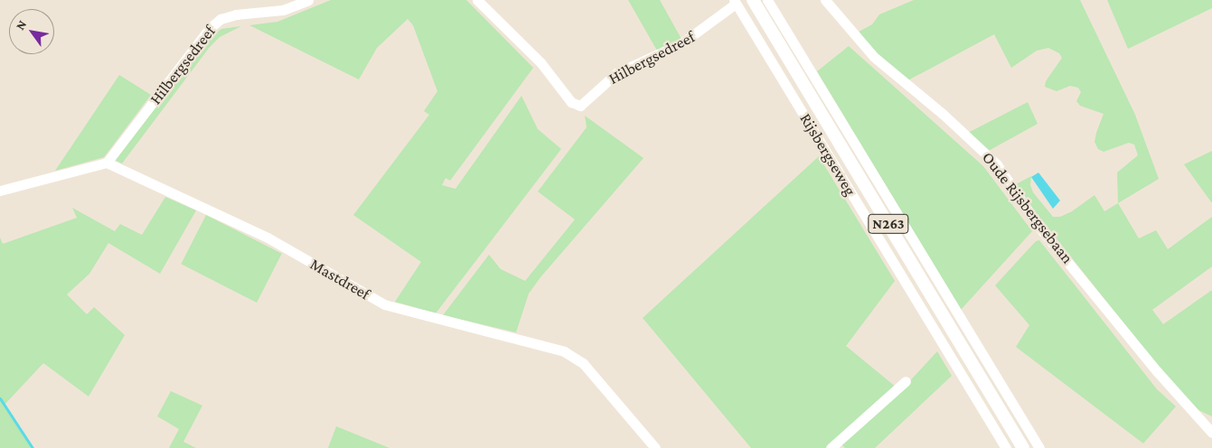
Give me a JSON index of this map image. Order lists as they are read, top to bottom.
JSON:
{
  "streets": {
    "main road": ["Rijsbergseweg", "N263"],
    "street": ["Hilbergsedreef", "Oude Rijsbergsebaan", "Mastdreef"]
  },
  "crossings": [
    ["Hilbergsedreef", "Rijsbergseweg"],
    ["Hilbergsedreef", "Mastdreef"]
  ],
  "north": "top left"
}
